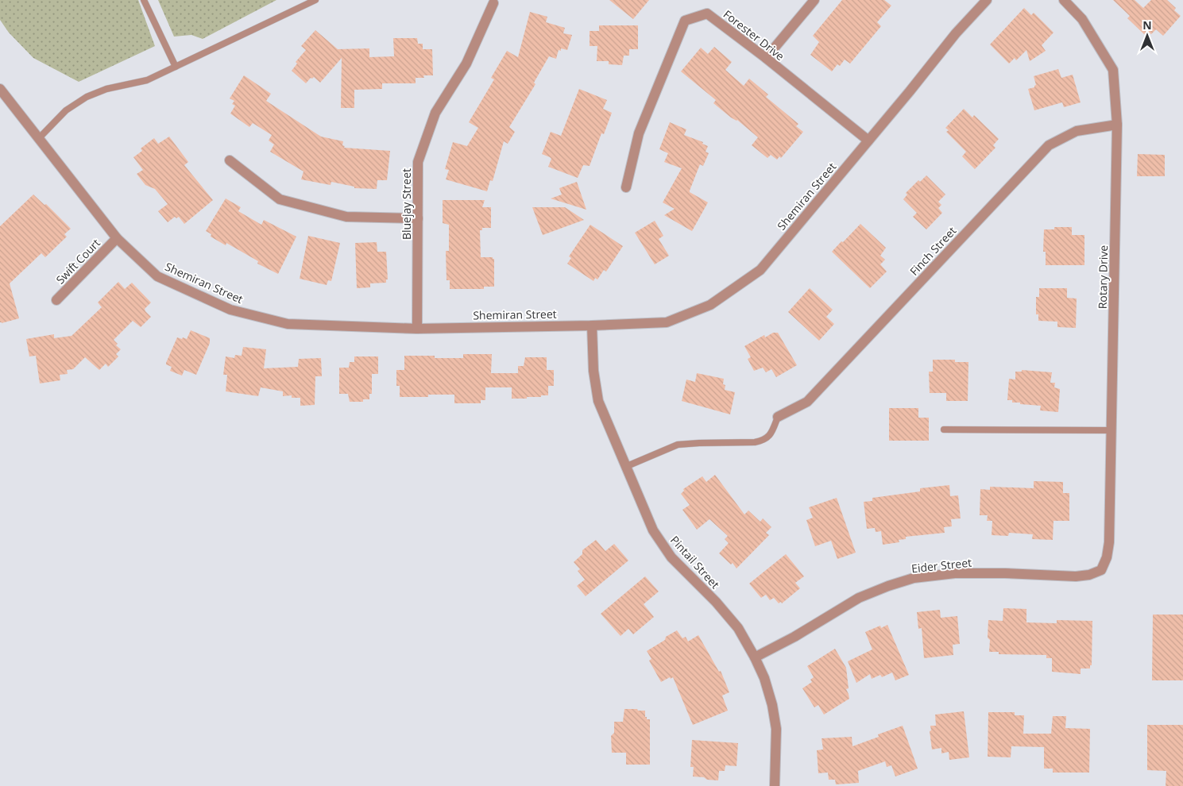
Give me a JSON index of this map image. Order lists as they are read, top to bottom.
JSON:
{
  "streets": {
    "street": [
      "Forester Drive",
      "Shemiran Street",
      "Bluejay Street",
      "Finch Street",
      "Swift Court",
      "Rotary Drive",
      "Pintail Street",
      "Eider Street"
    ]
  },
  "crossings": [
    ["Forester Drive", "Shemiran Street"],
    ["Shemiran Street", "Bluejay Street"],
    ["Shemiran Street", "Swift Court"],
    ["Shemiran Street", "Pintail Street"],
    ["Finch Street", "Rotary Drive"],
    ["Rotary Drive", "Eider Street"],
    ["Pintail Street", "Eider Street"]
  ],
  "north": "top"
}
